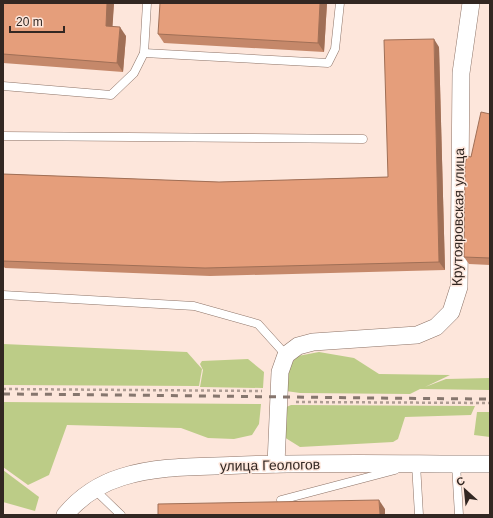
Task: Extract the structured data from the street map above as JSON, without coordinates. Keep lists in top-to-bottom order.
{
  "streets": {
    "street": ["Крутояровская улица", "улица Геологов"]
  },
  "scale_bar": "20 m",
  "north": "top left"
}
